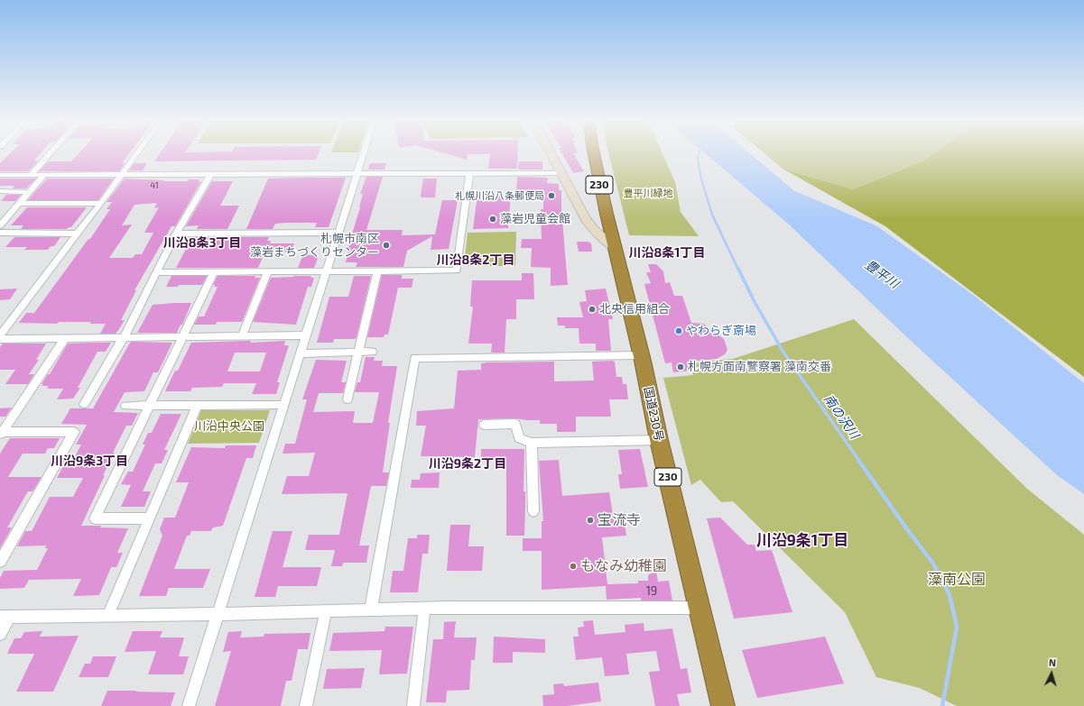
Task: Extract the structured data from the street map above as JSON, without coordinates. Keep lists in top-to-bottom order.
{
  "streets": {
    "highway": ["230", "国道230号"]
  },
  "districts": [
    "川沿8条3丁目",
    "川沿8条1丁目",
    "川沿8条2丁目",
    "川沿9条3丁目",
    "川沿9条2丁目",
    "川沿9条1丁目"
  ],
  "water": ["豊平川", "南の沢川"],
  "parks": ["豊平川緑地", "川沿中央公園", "藻南公園"],
  "places": [
    "札幌川沿八条郵便局",
    "藻岩児童会館",
    "札幌市南区 藻岩まちづくりセンター",
    "北央信用組合",
    "やわらぎ斎場",
    "札幌方面南警察署 藻南交番",
    "宝流寺",
    "もなみ幼稚園"
  ],
  "house_numbers": ["41", "19"],
  "north": "top"
}
